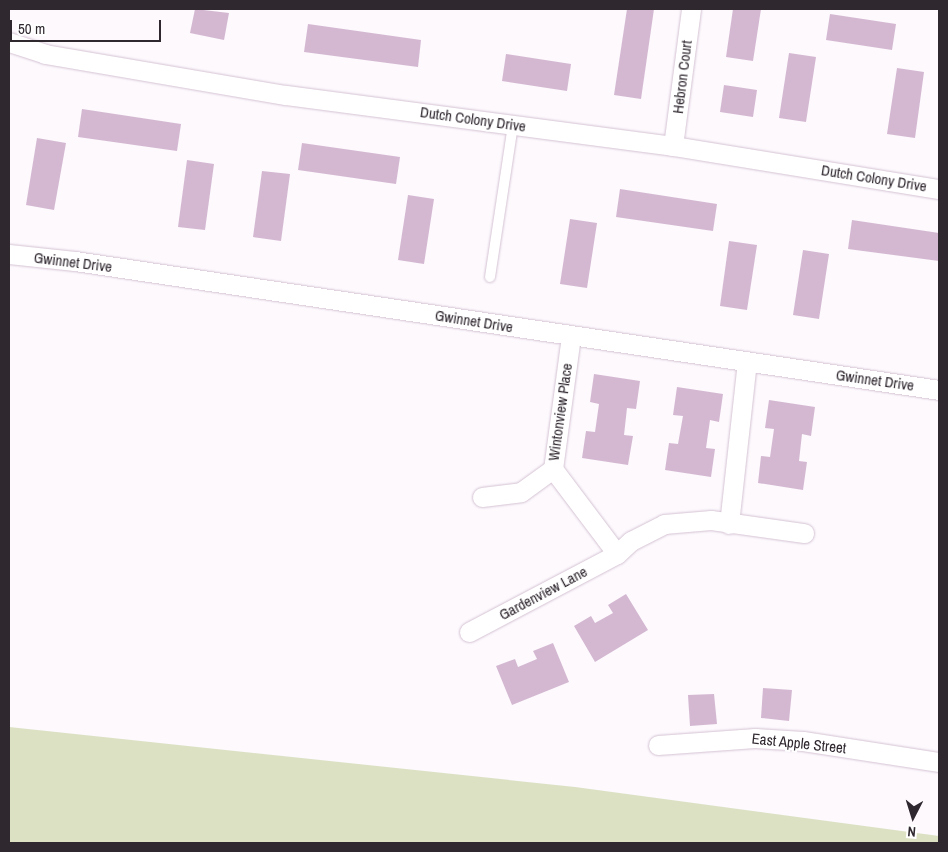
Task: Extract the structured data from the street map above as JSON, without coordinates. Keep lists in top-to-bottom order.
{
  "streets": {
    "street": [
      "Hebron Court",
      "Dutch Colony Drive",
      "Gwinnet Drive",
      "Wintonview Place",
      "Gardenview Lane",
      "East Apple Street"
    ]
  },
  "crossings": [
    ["Hebron Court", "Dutch Colony Drive"],
    ["Gwinnet Drive", "Wintonview Place"]
  ],
  "scale_bar": "50 m",
  "north": "bottom"
}
